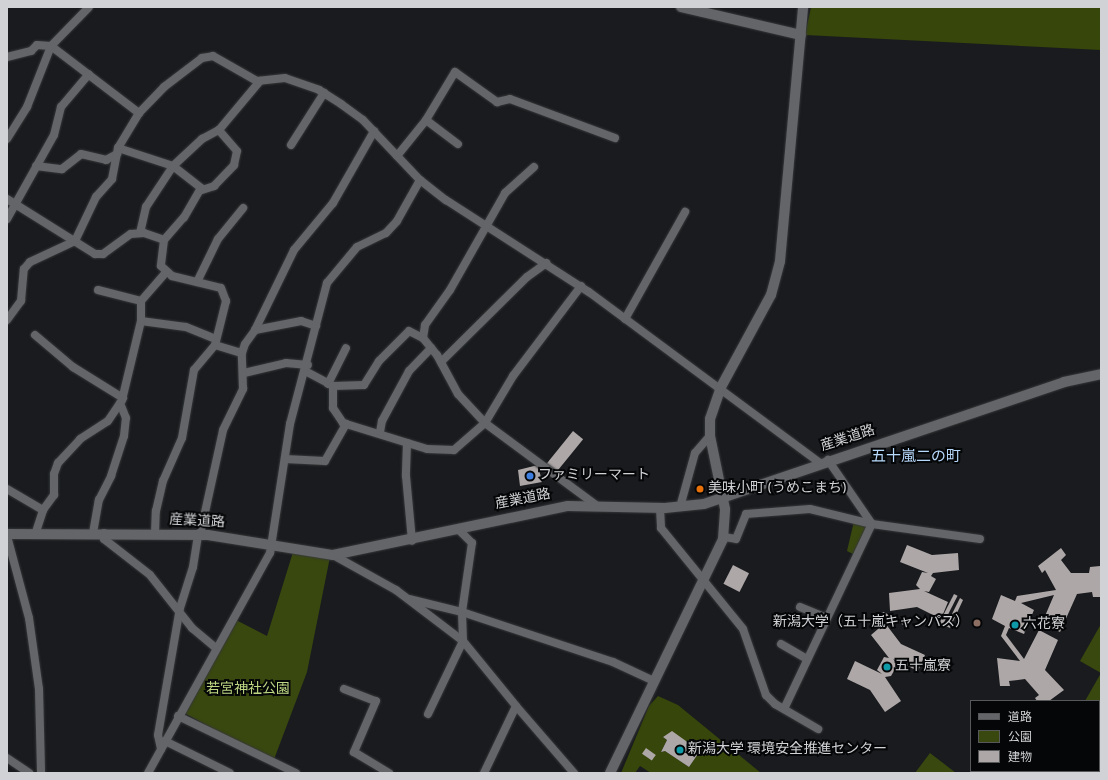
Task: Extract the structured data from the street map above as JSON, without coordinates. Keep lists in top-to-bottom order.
{
  "streets": {
    "street": ["産業道路"]
  },
  "districts": ["五十嵐二の町"],
  "parks": ["若宮神社公園"],
  "places": [
    "ファミリーマート",
    "美味小町 (うめこまち)",
    "新潟大学（五十嵐キャンパス）",
    "六花寮",
    "五十嵐寮",
    "新潟大学 環境安全推進センター"
  ],
  "legend": ["道路", "公園", "建物"]
}
